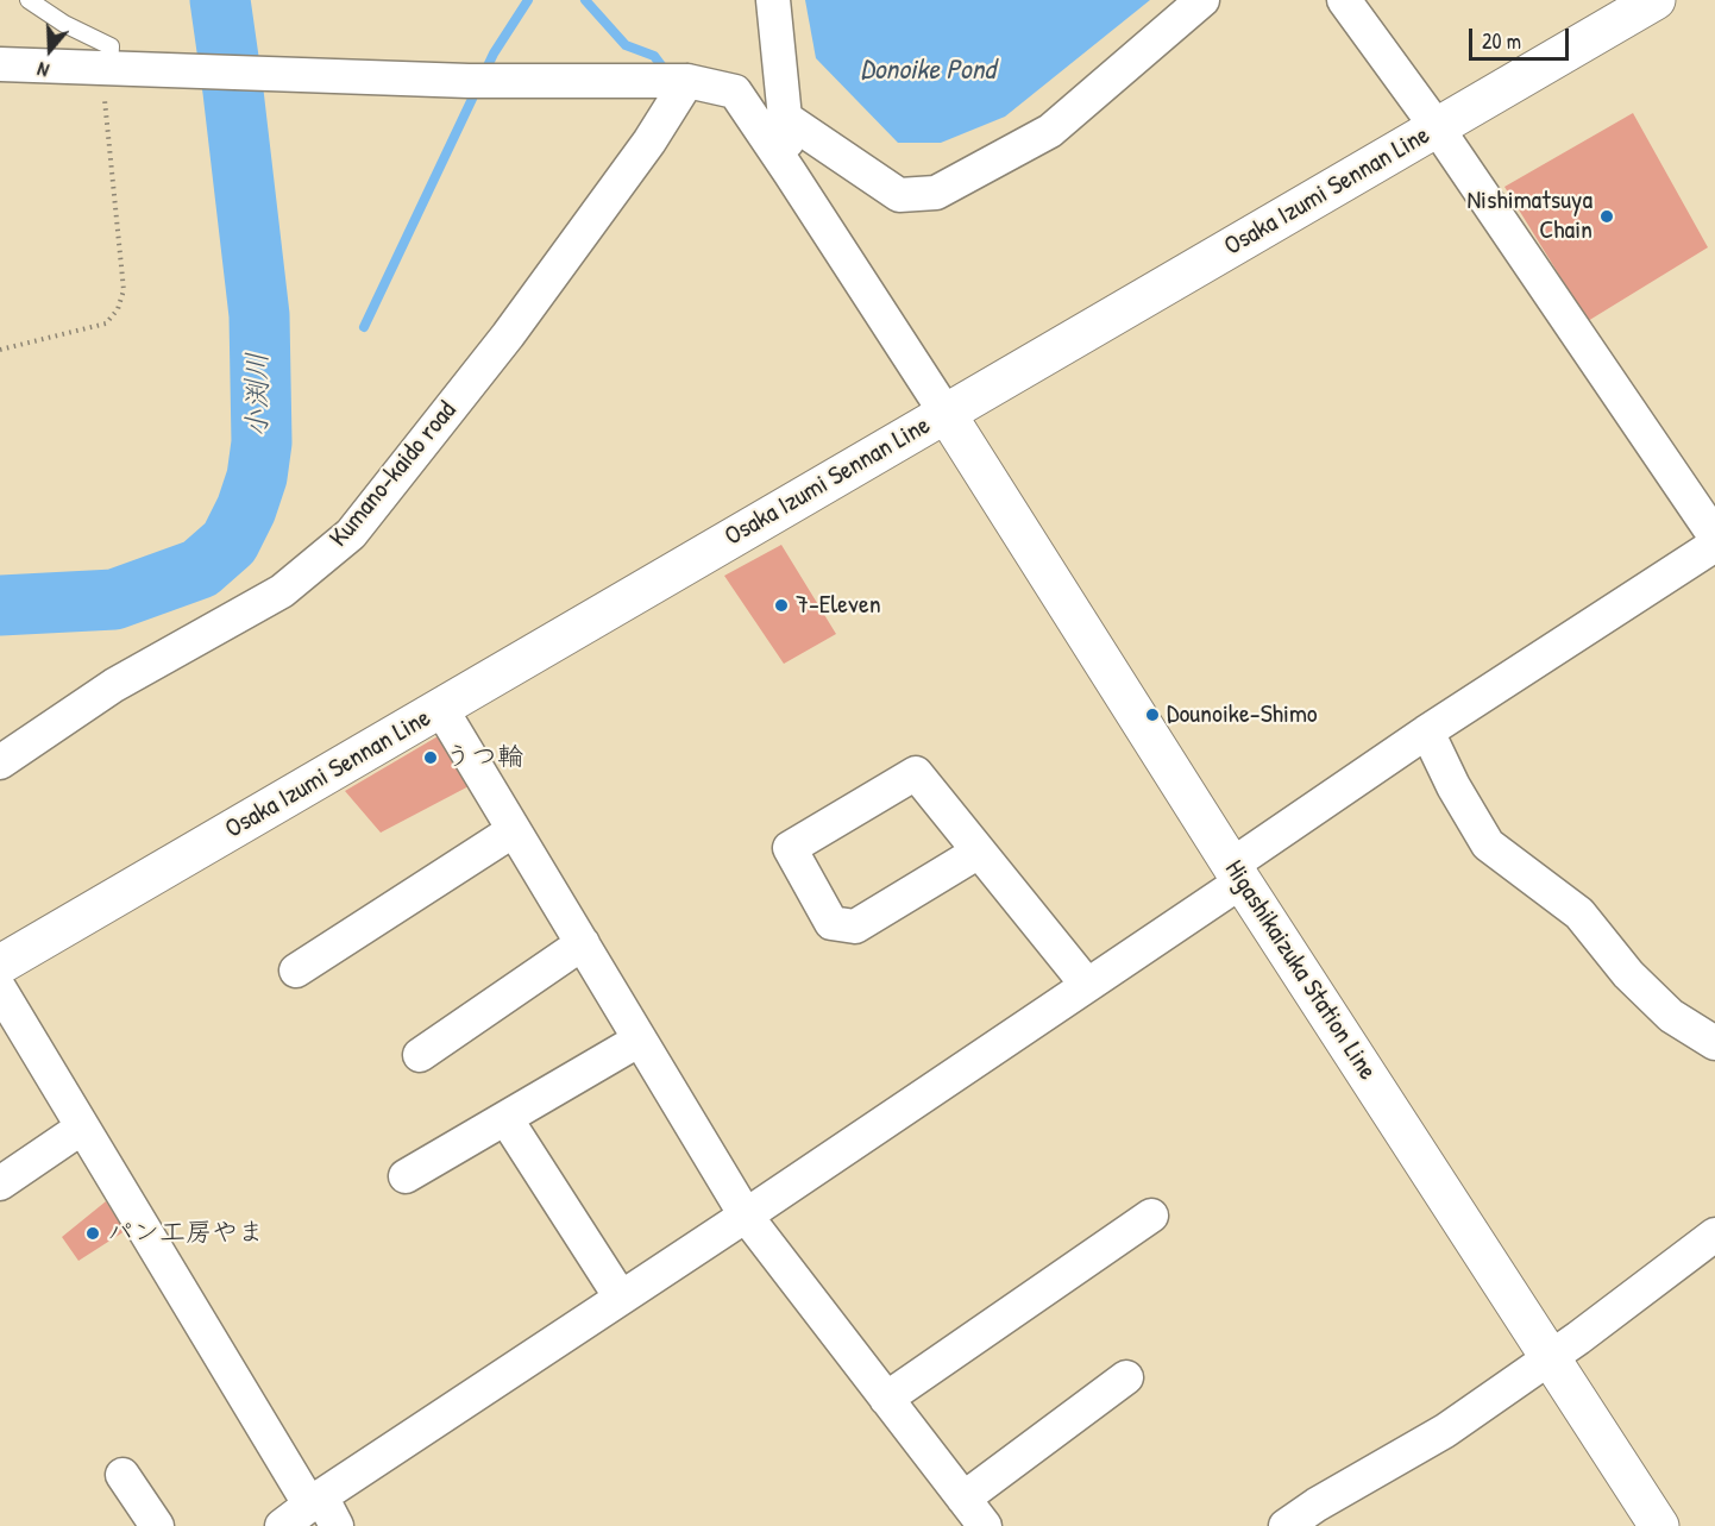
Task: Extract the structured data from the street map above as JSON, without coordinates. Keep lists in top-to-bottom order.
{
  "streets": {
    "main road": ["Osaka Izumi Sennan Line", "Higashikaizuka Station Line"],
    "street": ["Kumano-kaido road"]
  },
  "crossings": [
    ["Osaka Izumi Sennan Line", "Higashikaizuka Station Line"]
  ],
  "water": ["Donoike Pond", "小渕川"],
  "places": [
    "Nishimatsuya Chain",
    "7-Eleven",
    "Dounoike-Shimo",
    "うつ輪",
    "パン工房やま"
  ],
  "scale_bar": "20 m",
  "north": "bottom"
}
